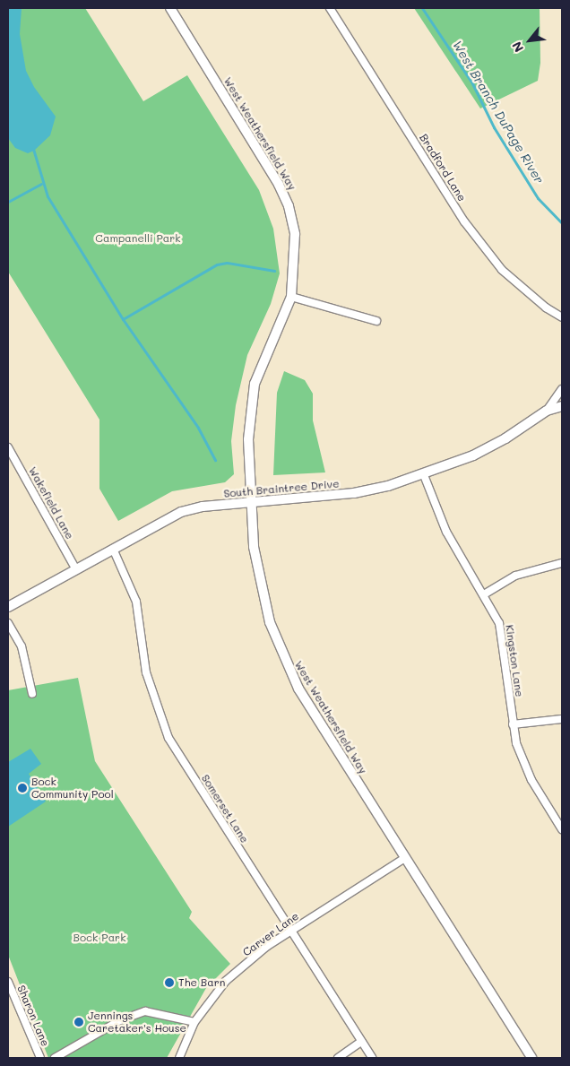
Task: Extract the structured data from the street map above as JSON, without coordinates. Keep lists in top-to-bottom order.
{
  "streets": {
    "street": [
      "West Weathersfield Way",
      "Bradford Lane",
      "South Braintree Drive",
      "Wakefield Lane",
      "Kingston Lane",
      "Somerset Lane",
      "Carver Lane",
      "Sharon Lane"
    ]
  },
  "crossings": [
    ["West Weathersfield Way", "South Braintree Drive"],
    ["West Weathersfield Way", "Carver Lane"],
    ["South Braintree Drive", "Wakefield Lane"],
    ["South Braintree Drive", "Kingston Lane"],
    ["South Braintree Drive", "Somerset Lane"],
    ["Somerset Lane", "Carver Lane"]
  ],
  "water": ["West Branch DuPage River"],
  "parks": ["Campanelli Park", "Bock Park"],
  "places": ["Bock Community Pool", "The Barn", "Jennings Caretaker's House"],
  "north": "bottom left"
}
